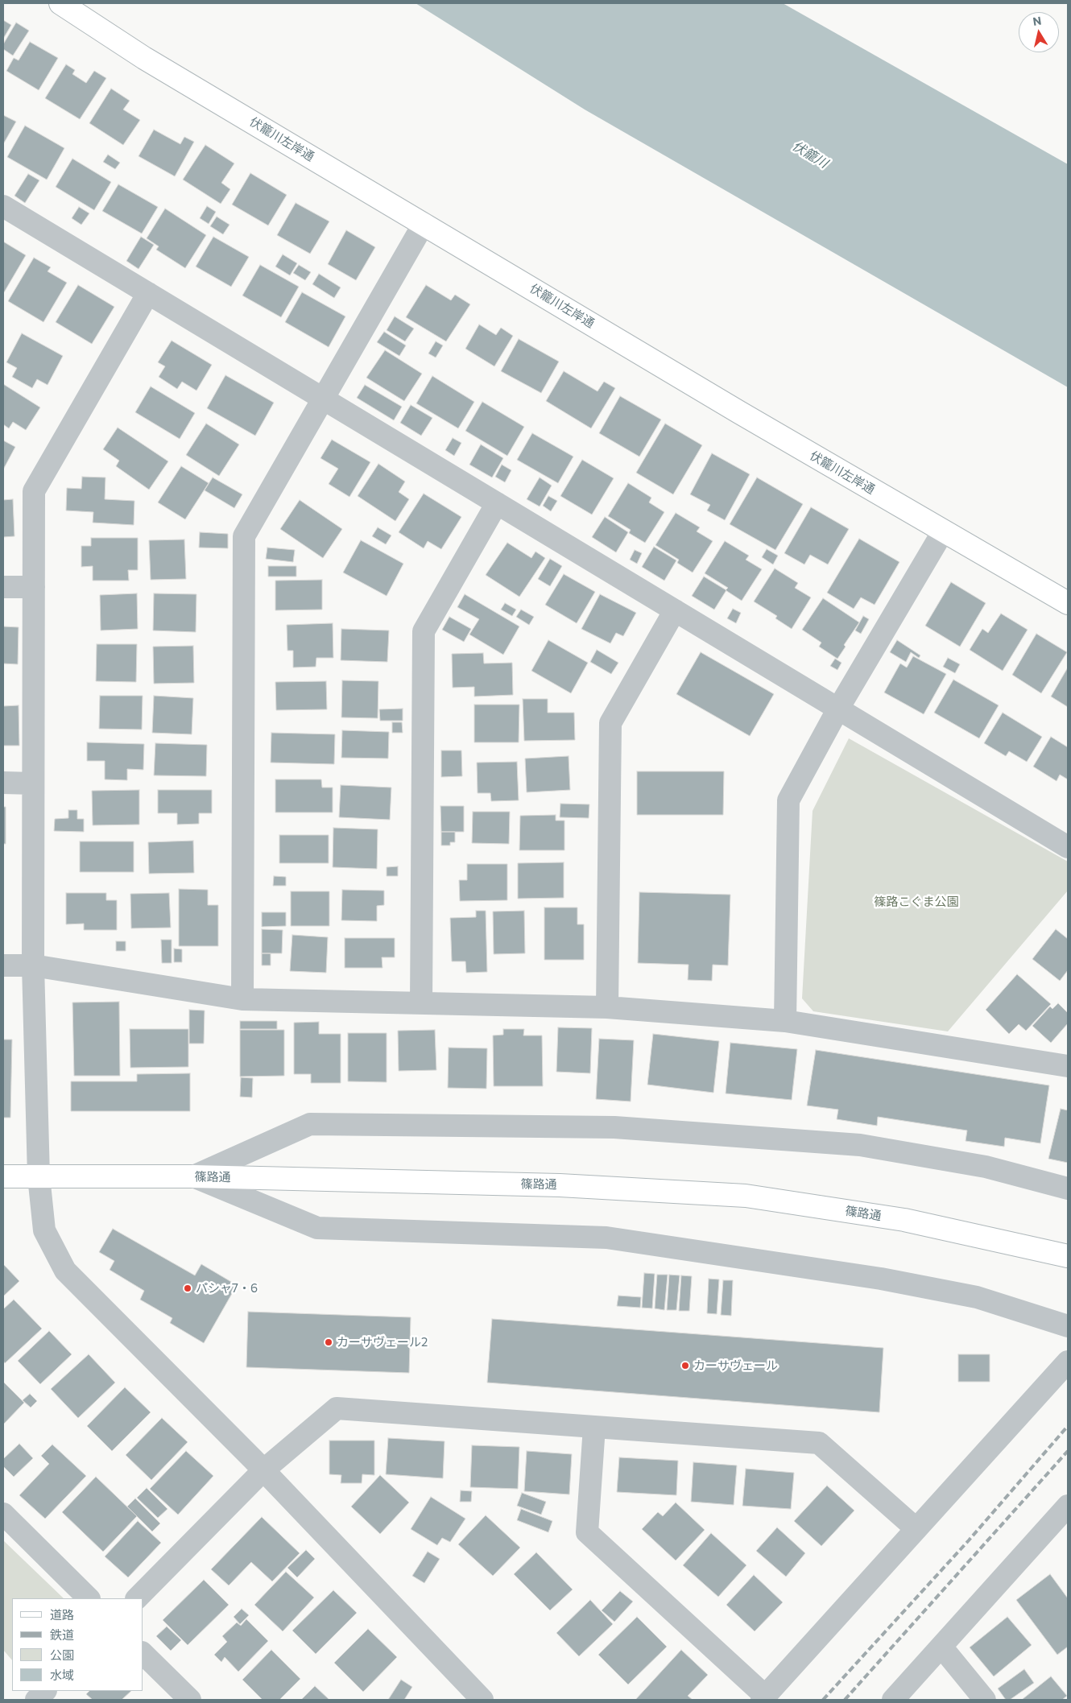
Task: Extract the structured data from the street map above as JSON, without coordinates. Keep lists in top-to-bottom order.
{
  "streets": {
    "street": ["伏籠川左岸通", "篠路通"]
  },
  "water": ["伏籠川"],
  "parks": ["篠路こぐま公園"],
  "places": ["パシャ7・6", "カーサヴェール2", "カーサヴェール"],
  "legend": [
    "道路",
    "鉄道",
    "公園",
    "水域"
  ],
  "north": "top"
}
